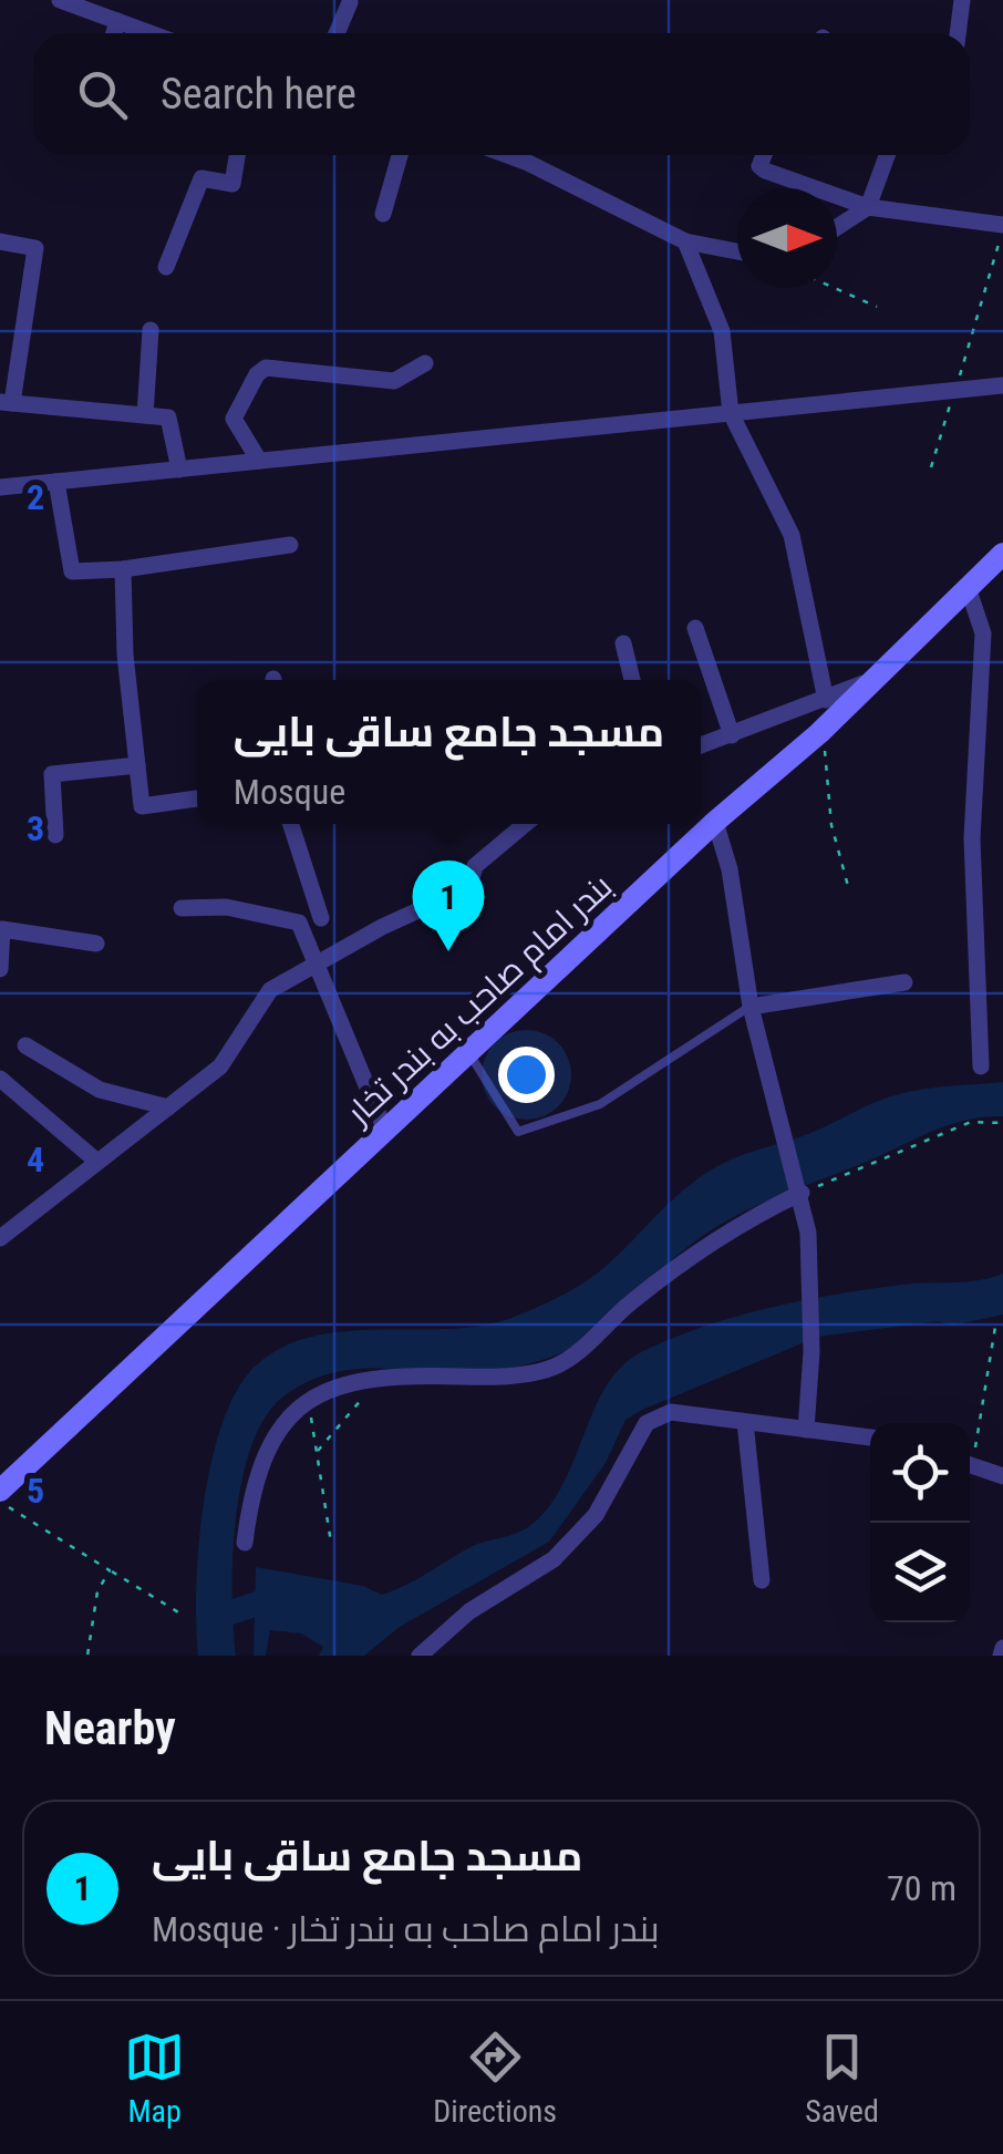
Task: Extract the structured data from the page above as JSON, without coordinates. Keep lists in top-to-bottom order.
{
  "streets": {
    "main road": ["بندر امام صاحب به بندر تخار"]
  },
  "north": "right",
  "page": {
    "search": "Search here",
    "popup": ["مسجد جامع ساقی بایی", "Mosque"],
    "pins": "1",
    "heading": "Nearby",
    "list": [
      {
        "mark": "1",
        "name": "مسجد جامع ساقی بایی",
        "note": "Mosque · بندر امام صاحب به بندر تخار",
        "value": "70 m"
      }
    ],
    "nav": ["Map", "Directions", "Saved"]
  },
  "grid": {
    "rows": [
      "2",
      "3",
      "4",
      "5"
    ]
  }
}
